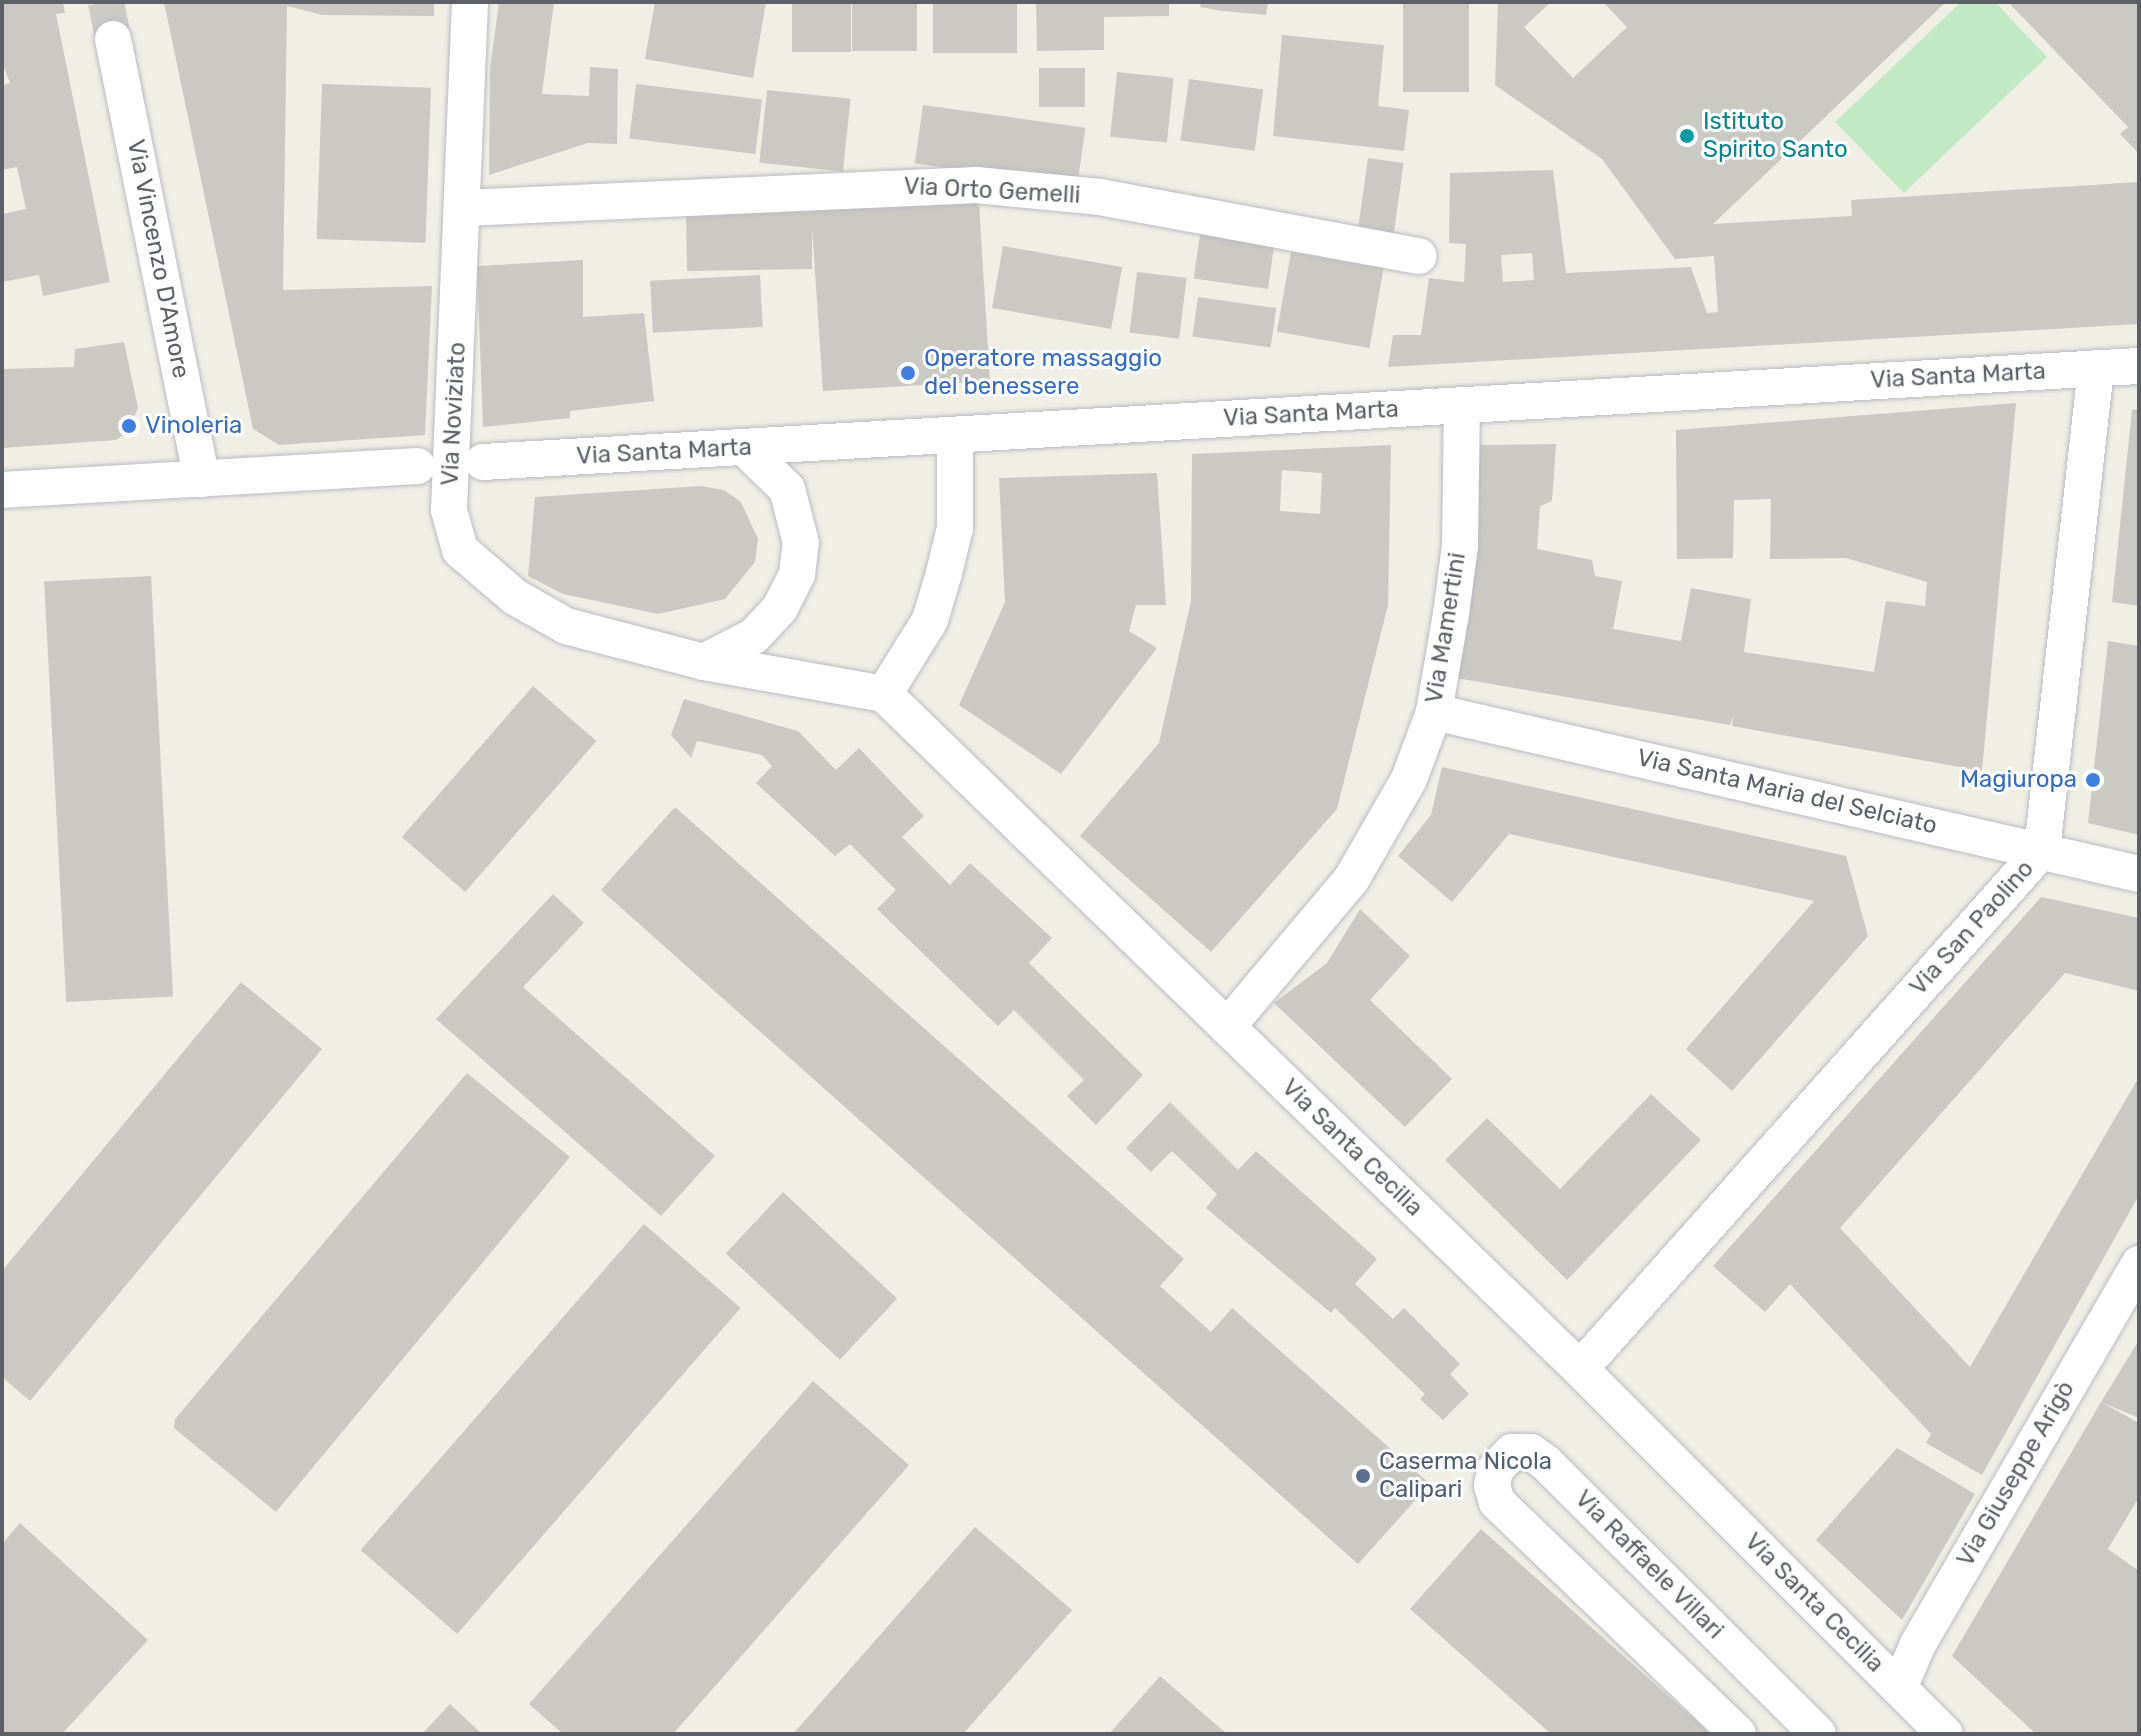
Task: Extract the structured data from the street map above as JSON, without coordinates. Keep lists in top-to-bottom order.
{
  "streets": {
    "street": [
      "Via Orto Gemelli",
      "Via Vincenzo D'Amore",
      "Via Santa Marta",
      "Via Noviziato",
      "Via Mamertini",
      "Via Santa Maria del Selciato",
      "Via San Paolino",
      "Via Santa Cecilia",
      "Via Giuseppe Arigò",
      "Via Raffaele Villari"
    ]
  },
  "crossings": [
    ["Via Orto Gemelli", "Via Noviziato"],
    ["Via Santa Marta", "Via Mamertini"],
    ["Via Santa Marta", "Via San Paolino"],
    ["Via Mamertini", "Via Santa Maria del Selciato"],
    ["Via Mamertini", "Via Santa Cecilia"],
    ["Via Santa Maria del Selciato", "Via San Paolino"],
    ["Via San Paolino", "Via Santa Cecilia"],
    ["Via Santa Cecilia", "Via Giuseppe Arigò"]
  ],
  "places": [
    "Istituto Spirito Santo",
    "Operatore massaggio del benessere",
    "Vinoleria",
    "Magiuropa",
    "Caserma Nicola Calipari"
  ]
}
